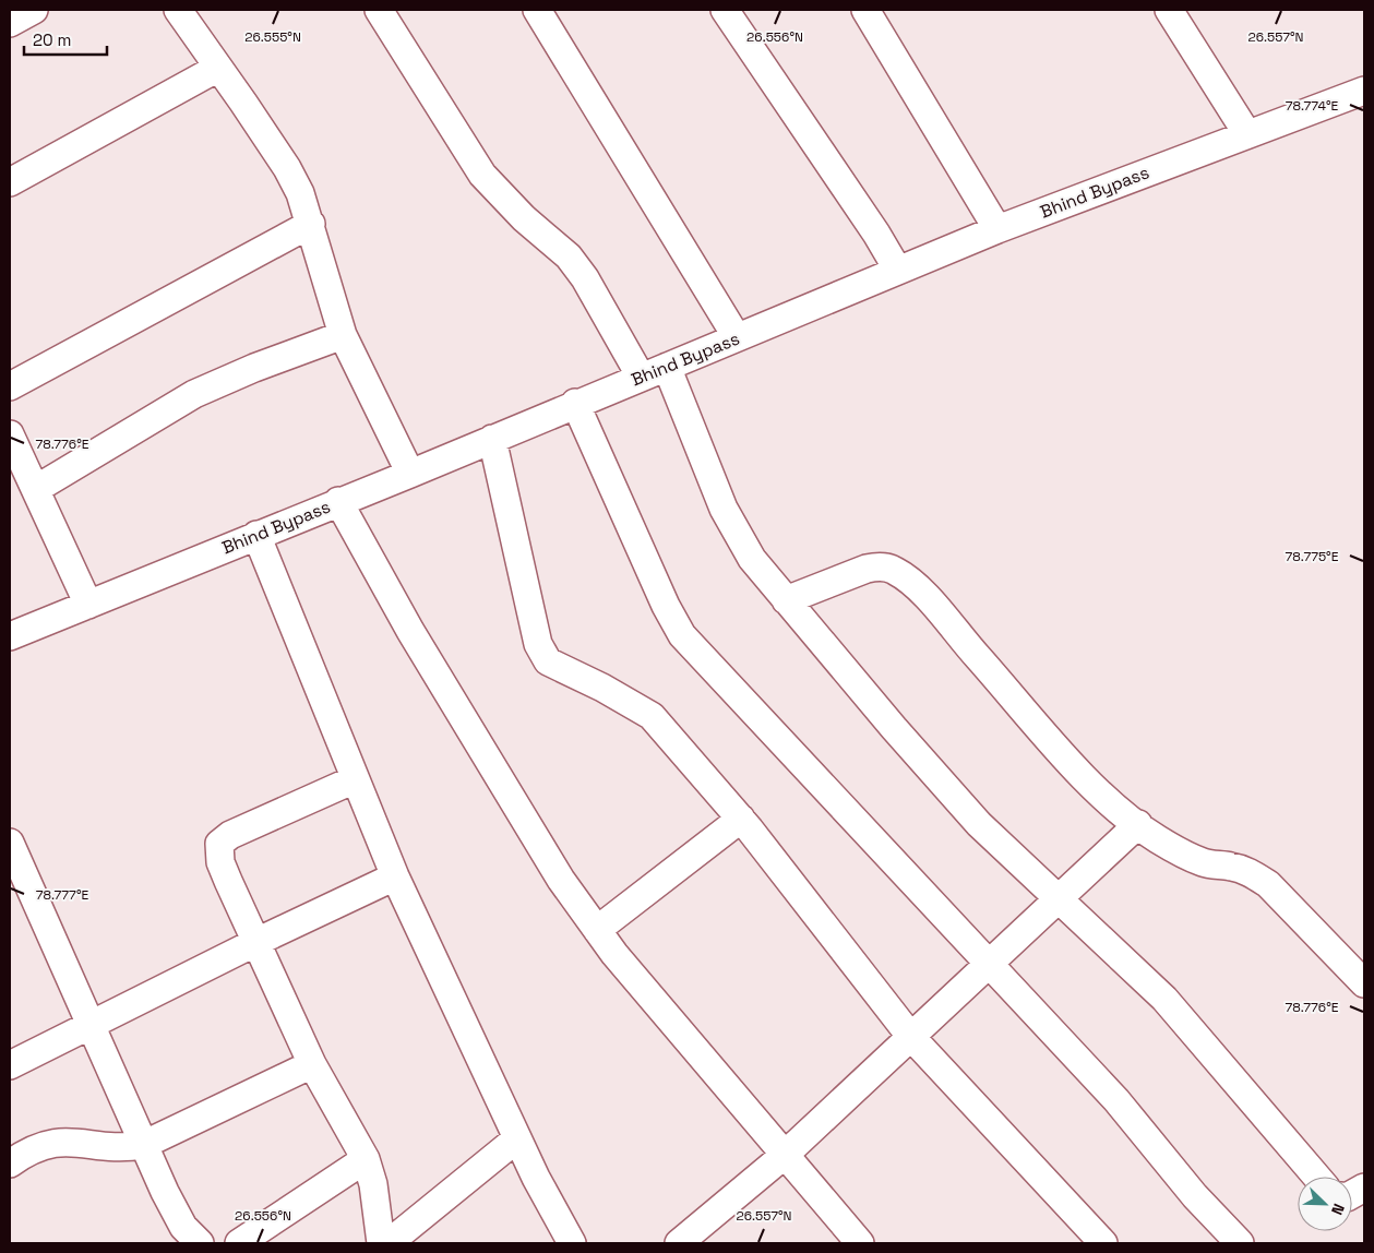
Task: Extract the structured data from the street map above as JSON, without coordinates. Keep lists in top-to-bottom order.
{
  "streets": {
    "street": ["Bhind Bypass"]
  },
  "scale_bar": "20 m",
  "north": "bottom right",
  "coordinates": [
    "26.555°N",
    "26.556°N",
    "26.557°N",
    "78.774°E",
    "78.776°E",
    "78.775°E",
    "78.777°E"
  ]
}
